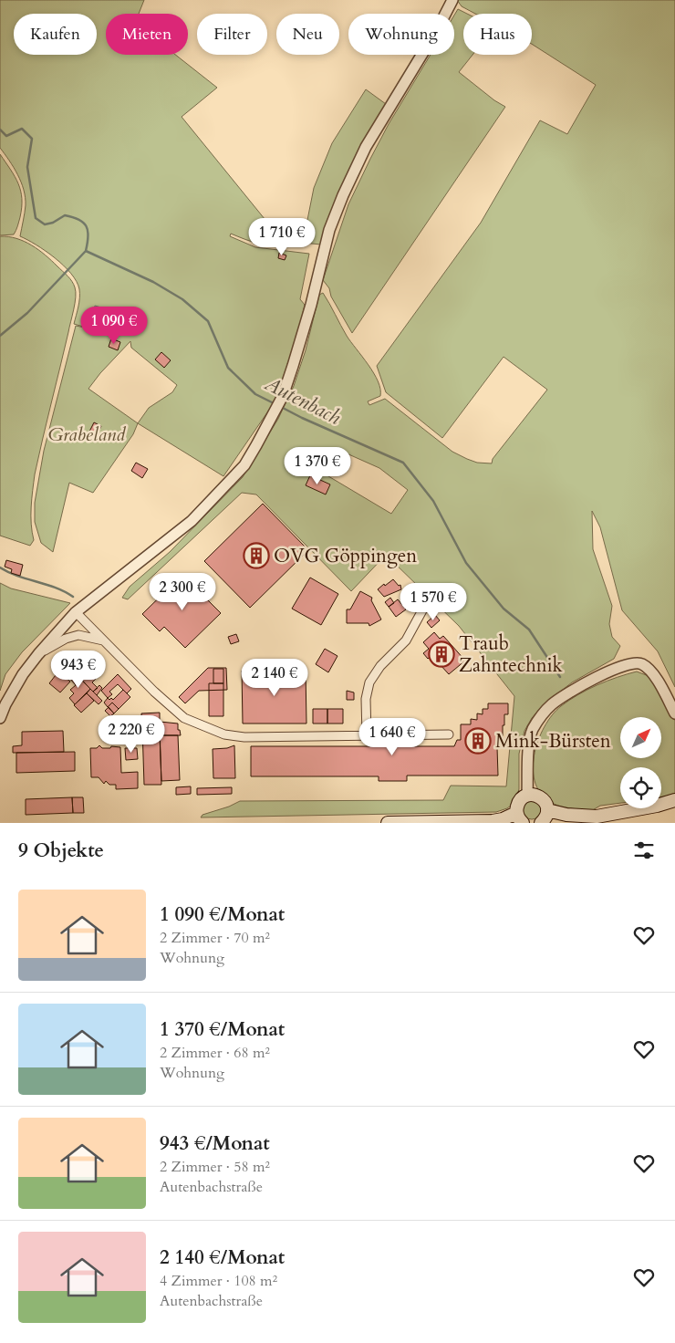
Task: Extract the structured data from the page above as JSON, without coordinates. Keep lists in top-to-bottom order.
{
  "water": ["Autenbach"],
  "parks": ["Grabeland"],
  "places": {
    "building": ["OVG Göppingen", "Traub Zahntechnik", "Mink-Bürsten"]
  },
  "north": "top right",
  "page": {
    "chip": [
      "Kaufen",
      "Mieten",
      "Filter",
      "Neu",
      "Wohnung",
      "Haus"
    ],
    "price": [
      "1 710 €",
      "1 090 €",
      "1 370 €",
      "2 300 €",
      "1 570 €",
      "943 €",
      "2 140 €",
      "2 220 €",
      "1 640 €"
    ],
    "heading": "9 Objekte",
    "list": [
      {
        "name": "1 090 €/Monat",
        "note": "2 Zimmer · 70 m² · Wohnung"
      },
      {
        "name": "1 370 €/Monat",
        "note": "2 Zimmer · 68 m² · Wohnung"
      },
      {
        "name": "943 €/Monat",
        "note": "2 Zimmer · 58 m² · Autenbachstraße"
      },
      {
        "name": "2 140 €/Monat",
        "note": "4 Zimmer · 108 m² · Autenbachstraße"
      }
    ]
  }
}
